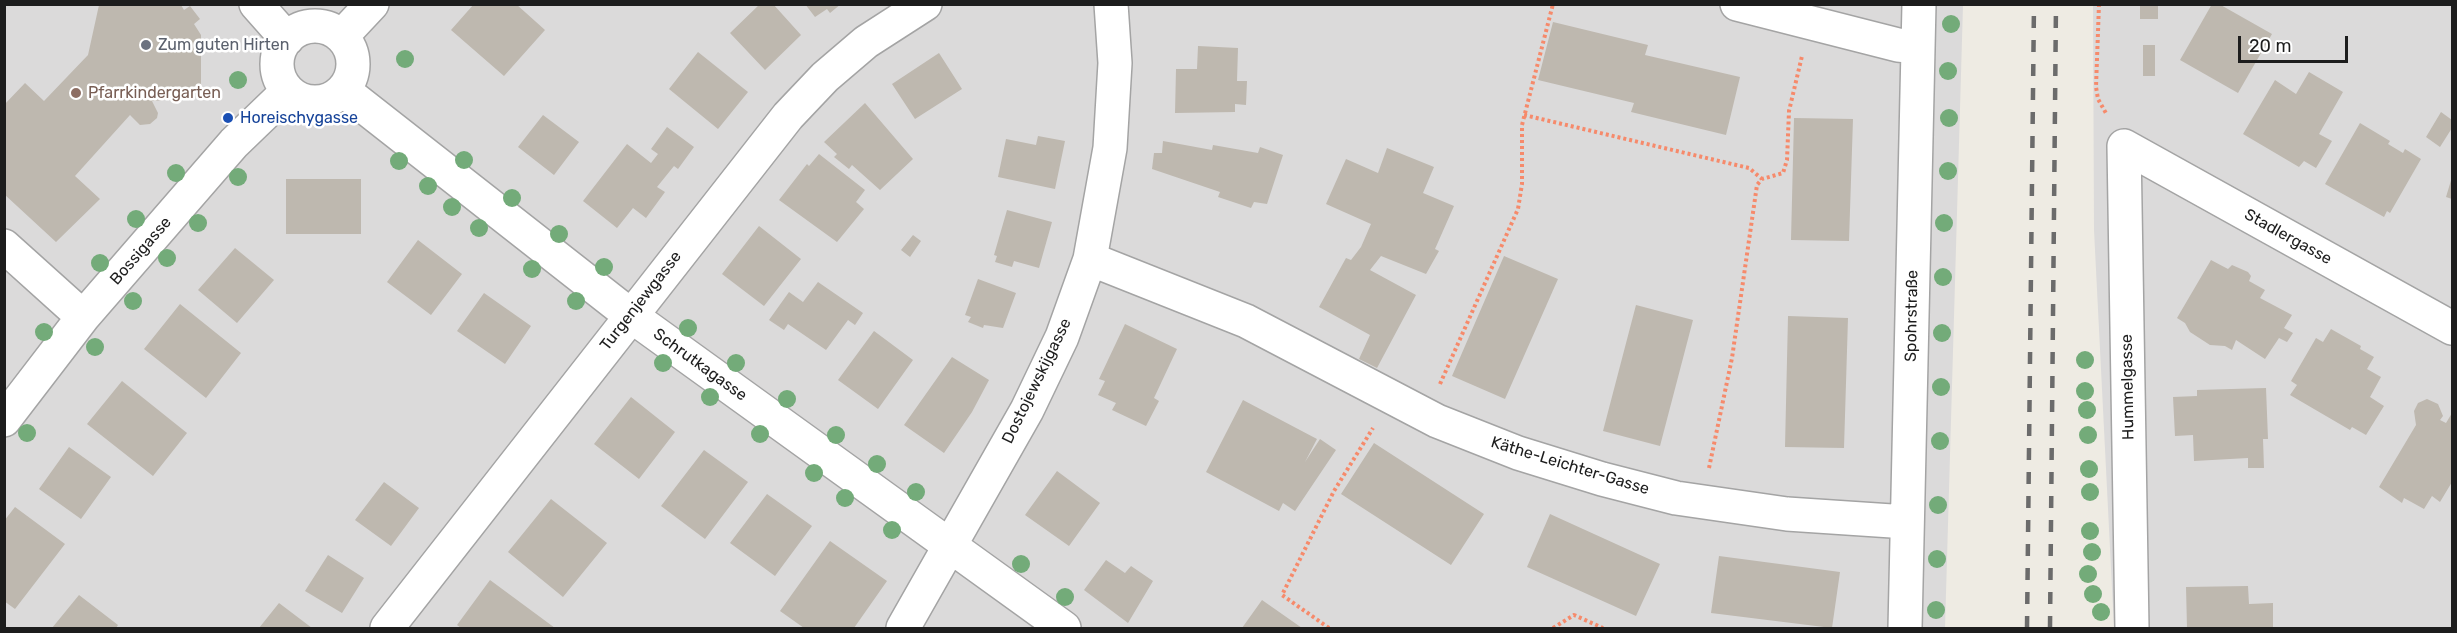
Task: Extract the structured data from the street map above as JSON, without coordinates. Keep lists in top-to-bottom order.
{
  "streets": {
    "street": [
      "Stadlergasse",
      "Bossigasse",
      "Turgenjewgasse",
      "Spohrstraße",
      "Schrutkagasse",
      "Dostojewskijgasse",
      "Hummelgasse",
      "Käthe-Leichter-Gasse"
    ]
  },
  "crossings": [
    ["Stadlergasse", "Hummelgasse"],
    ["Bossigasse", "Schrutkagasse"],
    ["Turgenjewgasse", "Schrutkagasse"],
    ["Spohrstraße", "Käthe-Leichter-Gasse"],
    ["Schrutkagasse", "Dostojewskijgasse"],
    ["Dostojewskijgasse", "Käthe-Leichter-Gasse"]
  ],
  "places": ["Zum guten Hirten", "Pfarrkindergarten", "Horeischygasse"],
  "scale_bar": "20 m"
}
